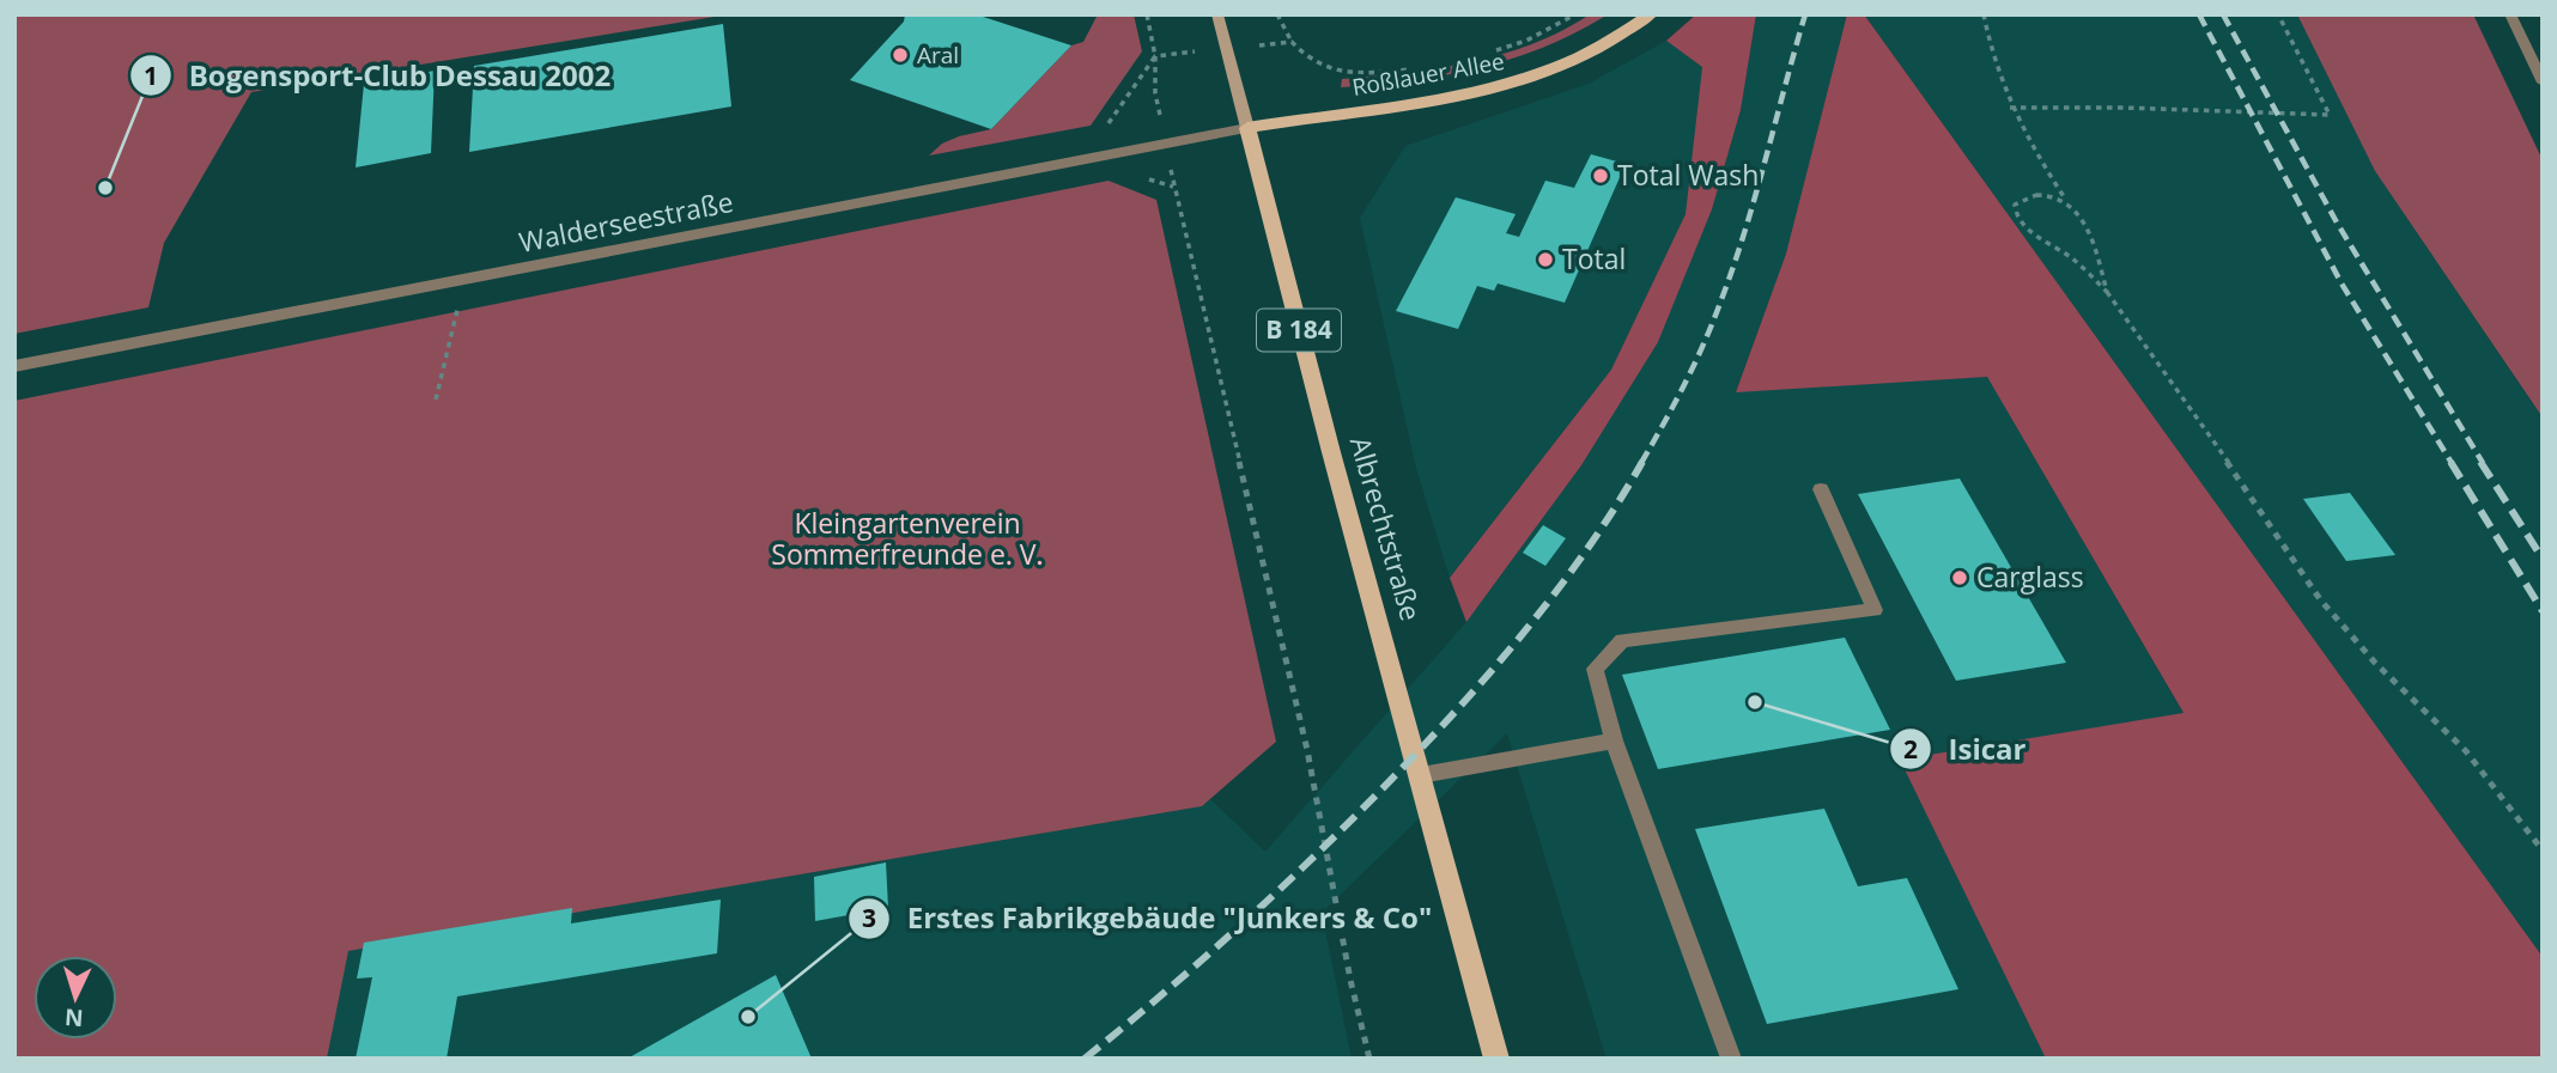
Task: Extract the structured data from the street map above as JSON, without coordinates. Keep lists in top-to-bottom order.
{
  "streets": {
    "main road": ["Roßlauer Allee", "B 184", "Albrechtstraße"],
    "street": ["Walderseestraße"]
  },
  "crossings": [
    ["Roßlauer Allee", "Walderseestraße"],
    ["Roßlauer Allee", "Albrechtstraße"],
    ["Walderseestraße", "Albrechtstraße"]
  ],
  "parks": ["Kleingartenverein Sommerfreunde e. V."],
  "places": [
    "Aral",
    "Total Wash",
    "Bogensport-Club Dessau 2002",
    "Total",
    "Carglass",
    "Isicar",
    "Erstes Fabrikgebäude \"Junkers & Co\""
  ],
  "north": "bottom"
}
